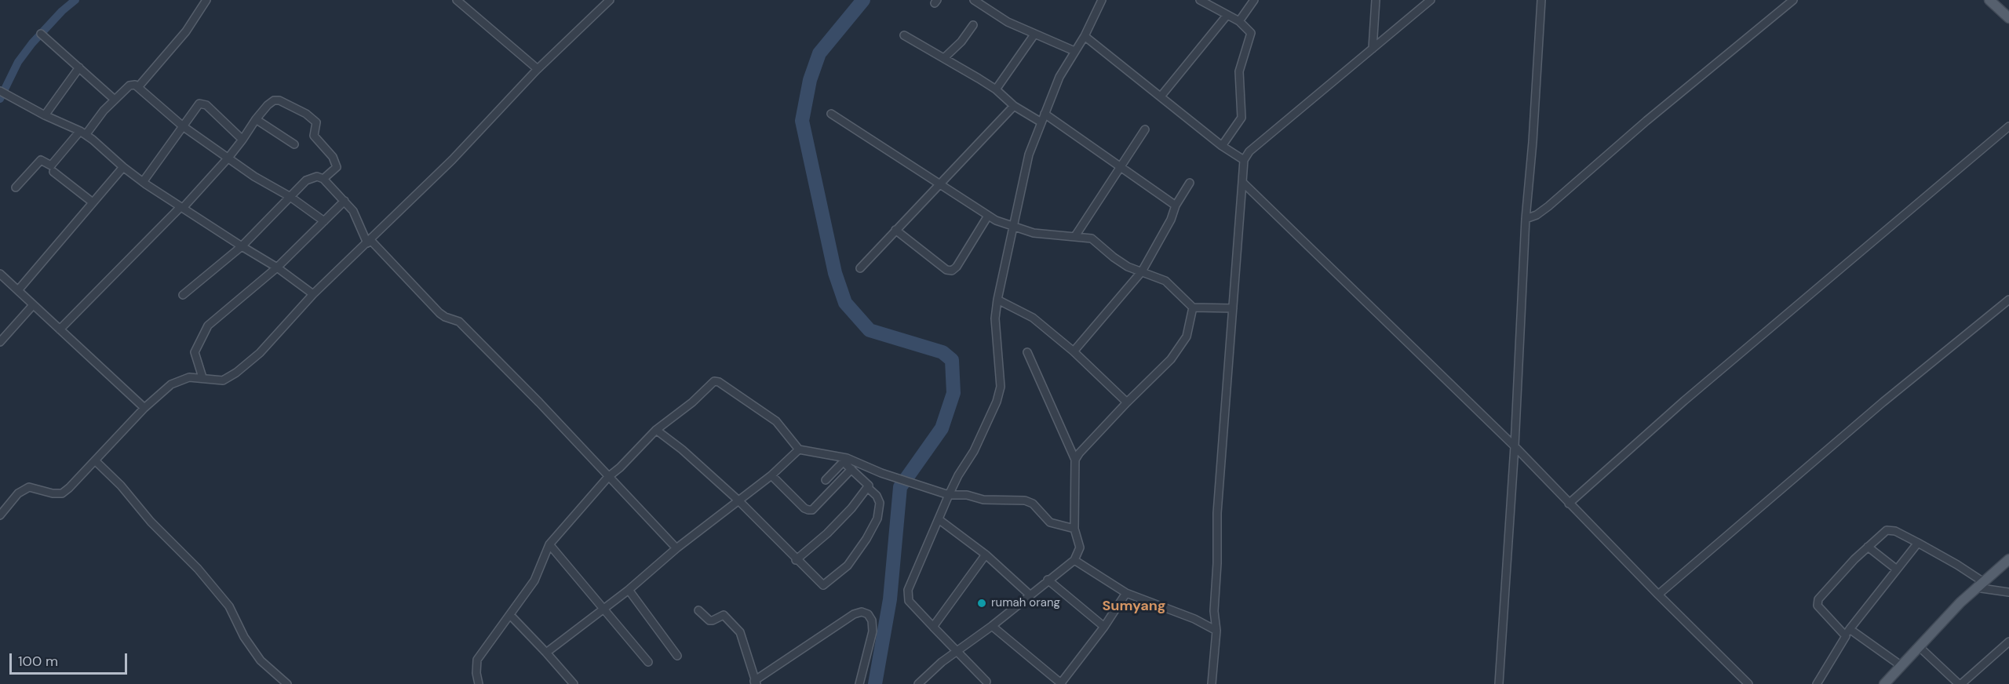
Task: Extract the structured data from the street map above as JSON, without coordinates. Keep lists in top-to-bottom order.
{
  "districts": ["Sumyang"],
  "places": ["rumah orang"],
  "scale_bar": "100 m"
}
